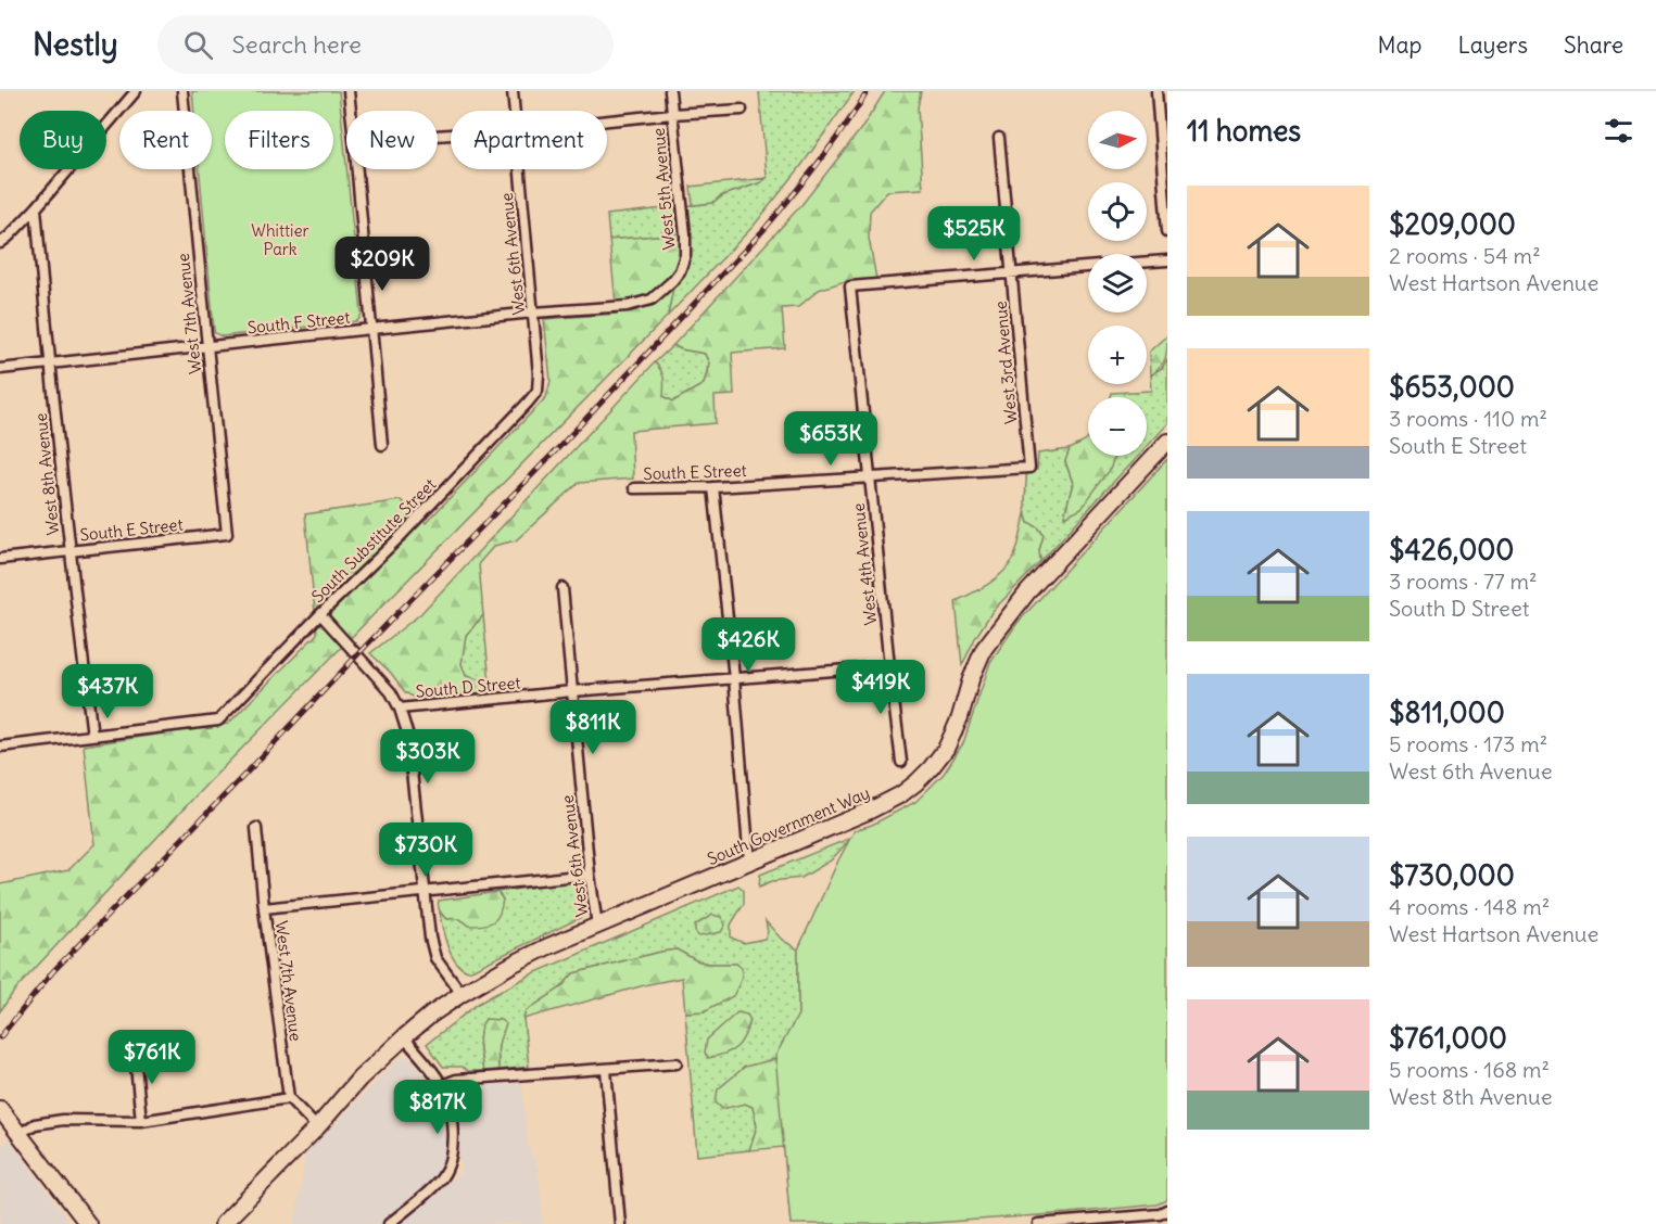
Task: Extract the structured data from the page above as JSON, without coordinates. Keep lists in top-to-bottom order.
{
  "streets": {
    "main road": ["South Government Way"],
    "street": [
      "West 5th Avenue",
      "West 6th Avenue",
      "West 7th Avenue",
      "South F Street",
      "West 3rd Avenue",
      "South E Street",
      "West 8th Avenue",
      "South Substitute Street",
      "West 4th Avenue",
      "South D Street"
    ]
  },
  "crossings": [
    ["West 5th Avenue", "South F Street"],
    ["West 6th Avenue", "South F Street"],
    ["West 6th Avenue", "South Substitute Street"],
    ["West 6th Avenue", "South D Street"],
    ["West 6th Avenue", "South Government Way"],
    ["West 7th Avenue", "South F Street"],
    ["West 7th Avenue", "South E Street"],
    ["South F Street", "West 8th Avenue"],
    ["West 3rd Avenue", "South E Street"],
    ["West 3rd Avenue", "West 4th Avenue"],
    ["South E Street", "West 8th Avenue"],
    ["South E Street", "West 4th Avenue"],
    ["West 8th Avenue", "South Substitute Street"],
    ["West 4th Avenue", "South D Street"]
  ],
  "parks": ["Whittier Park"],
  "north": "right",
  "page": {
    "header": "Nestly",
    "search": "Search here",
    "nav": ["Map", "Layers", "Share"],
    "heading": "11 homes",
    "map_buttons": ["+", "−"],
    "chip": [
      "Buy",
      "Rent",
      "Filters",
      "New",
      "Apartment"
    ],
    "list": [
      {
        "name": "$209,000",
        "note": "2 rooms · 54 m² · West Hartson Avenue"
      },
      {
        "name": "$653,000",
        "note": "3 rooms · 110 m² · South E Street"
      },
      {
        "name": "$426,000",
        "note": "3 rooms · 77 m² · South D Street"
      },
      {
        "name": "$811,000",
        "note": "5 rooms · 173 m² · West 6th Avenue"
      },
      {
        "name": "$730,000",
        "note": "4 rooms · 148 m² · West Hartson Avenue"
      },
      {
        "name": "$761,000",
        "note": "5 rooms · 168 m² · West 8th Avenue"
      }
    ],
    "price": [
      "$525K",
      "$209K",
      "$653K",
      "$426K",
      "$419K",
      "$437K",
      "$811K",
      "$303K",
      "$730K",
      "$761K",
      "$817K"
    ]
  }
}
